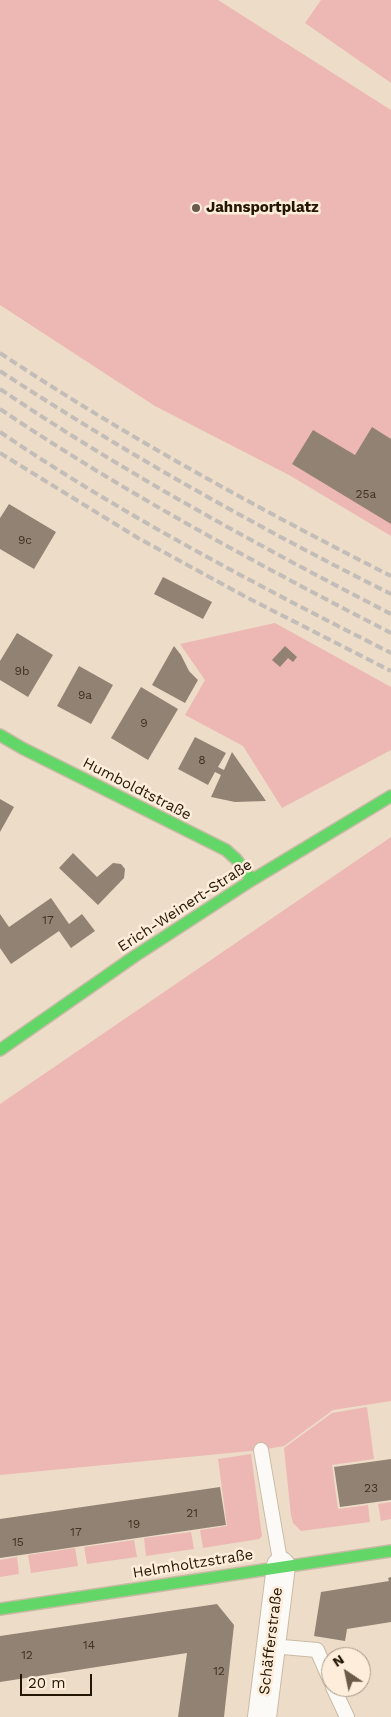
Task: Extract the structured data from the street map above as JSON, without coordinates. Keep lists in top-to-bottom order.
{
  "streets": {
    "street": [
      "Humboldtstraße",
      "Erich-Weinert-Straße",
      "Helmholtzstraße",
      "Schäfferstraße"
    ]
  },
  "crossings": [
    ["Humboldtstraße", "Erich-Weinert-Straße"],
    ["Helmholtzstraße", "Schäfferstraße"]
  ],
  "places": ["Jahnsportplatz"],
  "house_numbers": [
    "25a",
    "9c",
    "9b",
    "9a",
    "9",
    "8",
    "17",
    "23",
    "21",
    "19",
    "17",
    "15",
    "14",
    "12",
    "12"
  ],
  "scale_bar": "20 m",
  "north": "top left"
}
